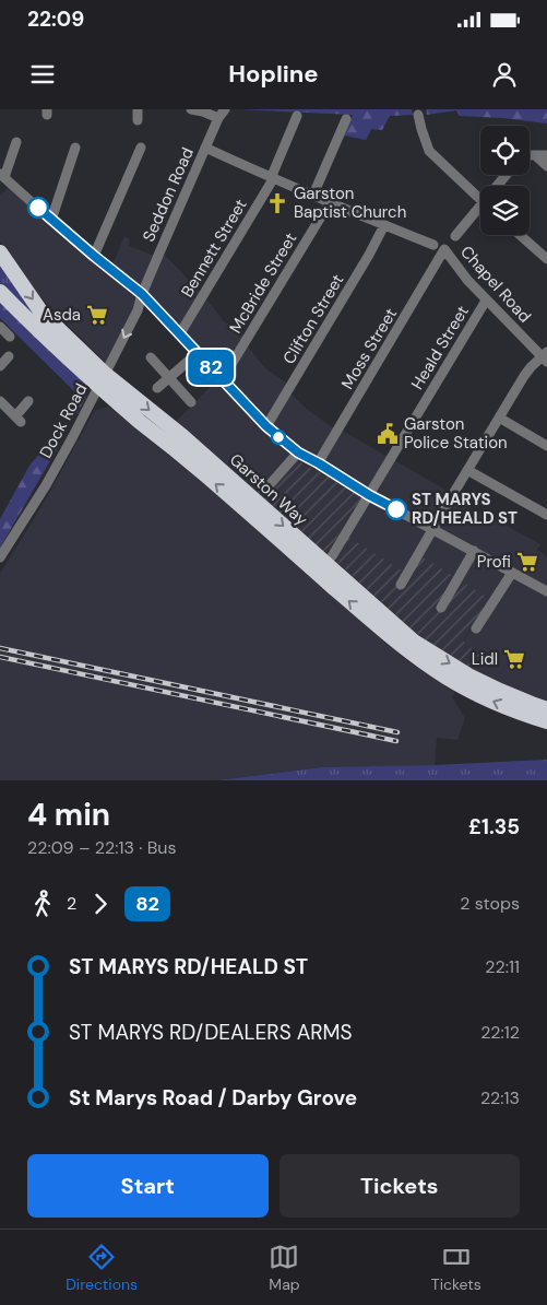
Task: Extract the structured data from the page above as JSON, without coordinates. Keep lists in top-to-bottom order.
{
  "streets": {
    "highway": ["Garston Way"],
    "street": [
      "Seddon Road",
      "Bennett Street",
      "McBride Street",
      "Chapel Road",
      "Clifton Street",
      "Heald Street",
      "Moss Street",
      "Dock Road"
    ]
  },
  "crossings": [
    ["Seddon Road", "Dock Road"],
    ["Chapel Road", "Heald Street"],
    ["Chapel Road", "Moss Street"],
    ["Dock Road", "Garston Way"]
  ],
  "places": {
    "church": ["Garston Baptist Church"],
    "supermarket": ["Asda", "Profi", "Lidl"],
    "public building": ["Garston Police Station"],
    "other": ["ST MARYS RD/HEALD ST"]
  },
  "lines": ["bus line 82"],
  "page": {
    "status": "22:09",
    "header": "Hopline",
    "on_map": "82",
    "heading": ["4 min", "22:09 – 22:13 · Bus", "£1.35"],
    "legs": ["2", "82", "2 stops"],
    "list": [
      {
        "name": "ST MARYS RD/HEALD ST",
        "value": "22:11"
      },
      {
        "name": "ST MARYS RD/DEALERS ARMS",
        "value": "22:12"
      },
      {
        "name": "St Marys Road / Darby Grove",
        "value": "22:13"
      }
    ],
    "buttons": ["Start", "Tickets"],
    "tabs": ["Directions", "Map", "Tickets"]
  }
}
